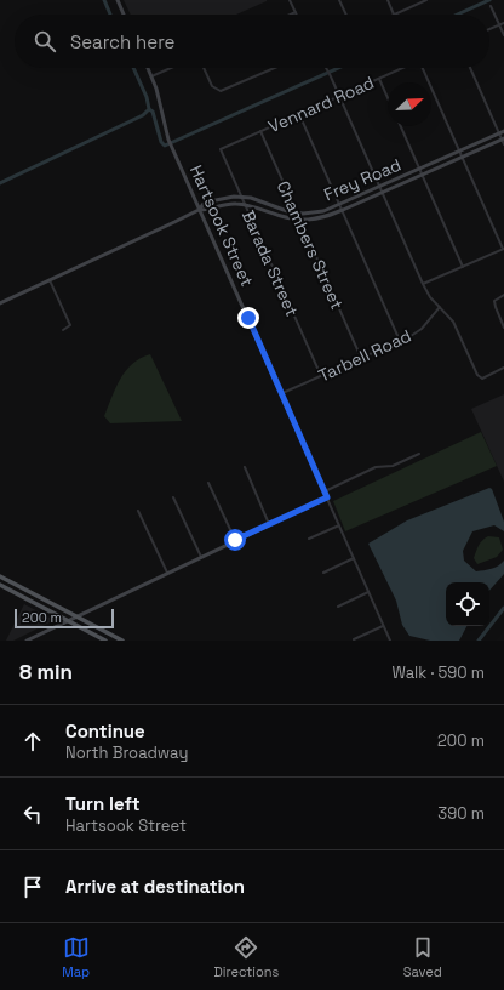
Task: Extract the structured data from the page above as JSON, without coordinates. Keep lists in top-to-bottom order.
{
  "streets": {
    "street": [
      "Vennard Road",
      "Frey Road",
      "Hartsook Street",
      "Chambers Street",
      "Barada Street",
      "Tarbell Road"
    ]
  },
  "crossings": [
    ["Vennard Road", "Chambers Street"],
    ["Vennard Road", "Barada Street"],
    ["Frey Road", "Hartsook Street"],
    ["Frey Road", "Chambers Street"],
    ["Frey Road", "Barada Street"],
    ["Hartsook Street", "Tarbell Road"],
    ["Chambers Street", "Tarbell Road"],
    ["Barada Street", "Tarbell Road"]
  ],
  "scale_bar": "200 m",
  "north": "top right",
  "page": {
    "search": "Search here",
    "scale": "200 m",
    "heading": ["8 min", "Walk · 590 m"],
    "list": [
      ["Continue", "North Broadway", "200 m"],
      ["Turn left", "Hartsook Street", "390 m"],
      "Arrive at destination"
    ],
    "nav": ["Map", "Directions", "Saved"]
  }
}
